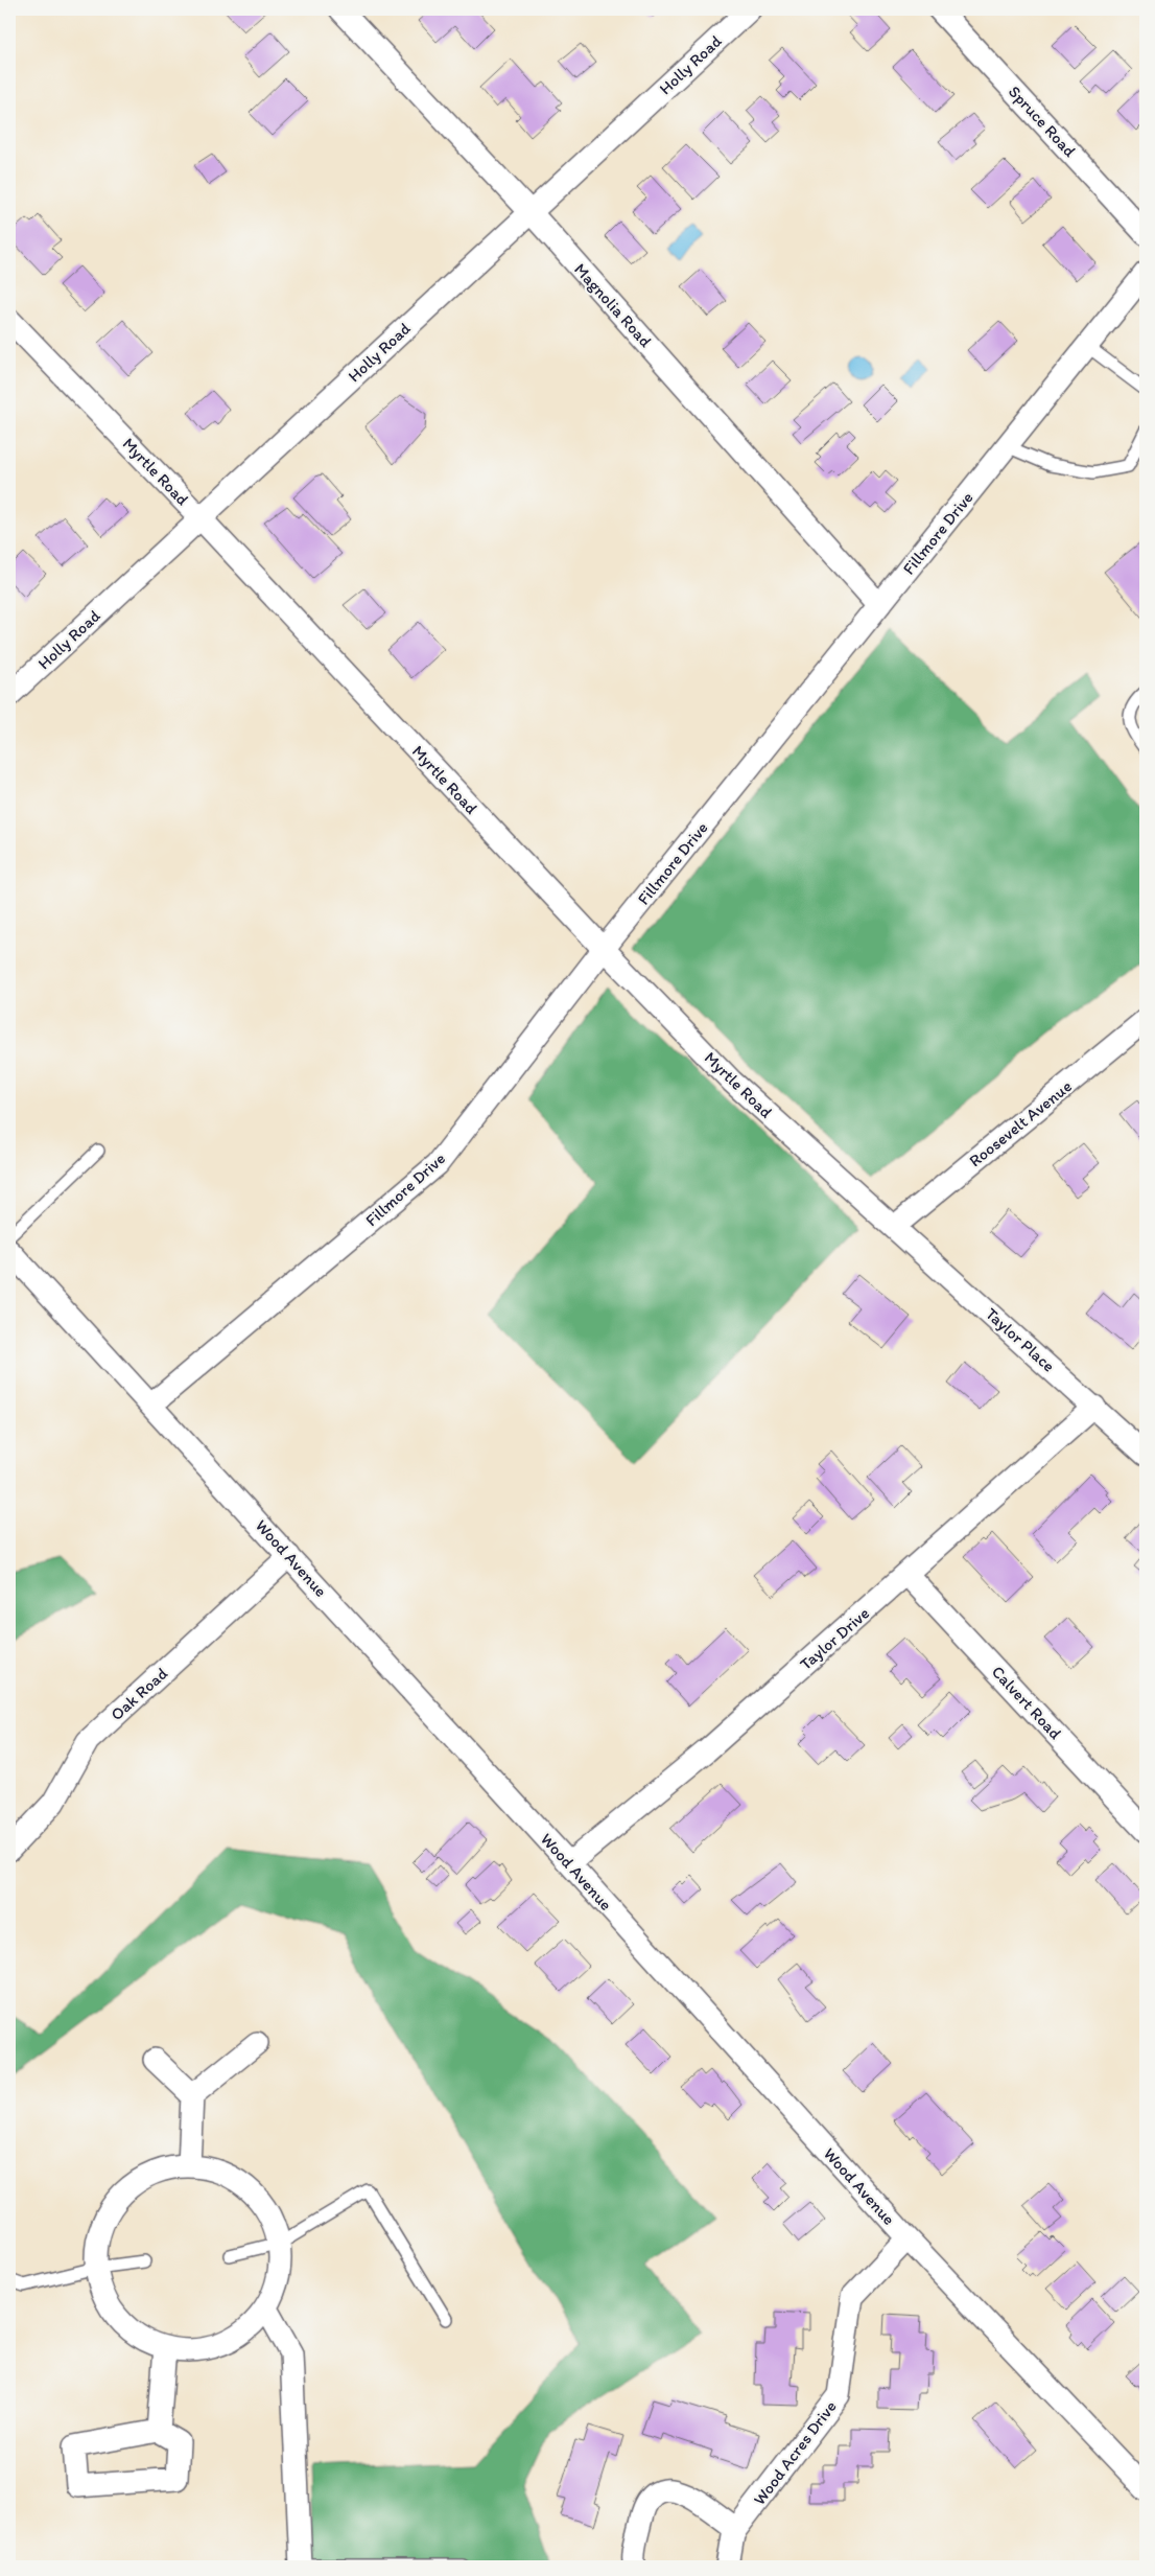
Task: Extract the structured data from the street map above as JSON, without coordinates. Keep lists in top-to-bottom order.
{
  "streets": {
    "street": [
      "Holly Road",
      "Spruce Road",
      "Magnolia Road",
      "Myrtle Road",
      "Fillmore Drive",
      "Roosevelt Avenue",
      "Taylor Place",
      "Wood Avenue",
      "Taylor Drive",
      "Oak Road",
      "Calvert Road",
      "Wood Acres Drive"
    ]
  },
  "crossings": [
    ["Holly Road", "Magnolia Road"],
    ["Holly Road", "Myrtle Road"],
    ["Magnolia Road", "Fillmore Drive"],
    ["Myrtle Road", "Fillmore Drive"],
    ["Myrtle Road", "Roosevelt Avenue"],
    ["Myrtle Road", "Taylor Place"],
    ["Fillmore Drive", "Wood Avenue"],
    ["Roosevelt Avenue", "Taylor Place"],
    ["Taylor Place", "Taylor Drive"],
    ["Wood Avenue", "Taylor Drive"],
    ["Wood Avenue", "Oak Road"],
    ["Wood Avenue", "Wood Acres Drive"],
    ["Taylor Drive", "Calvert Road"]
  ]
}
